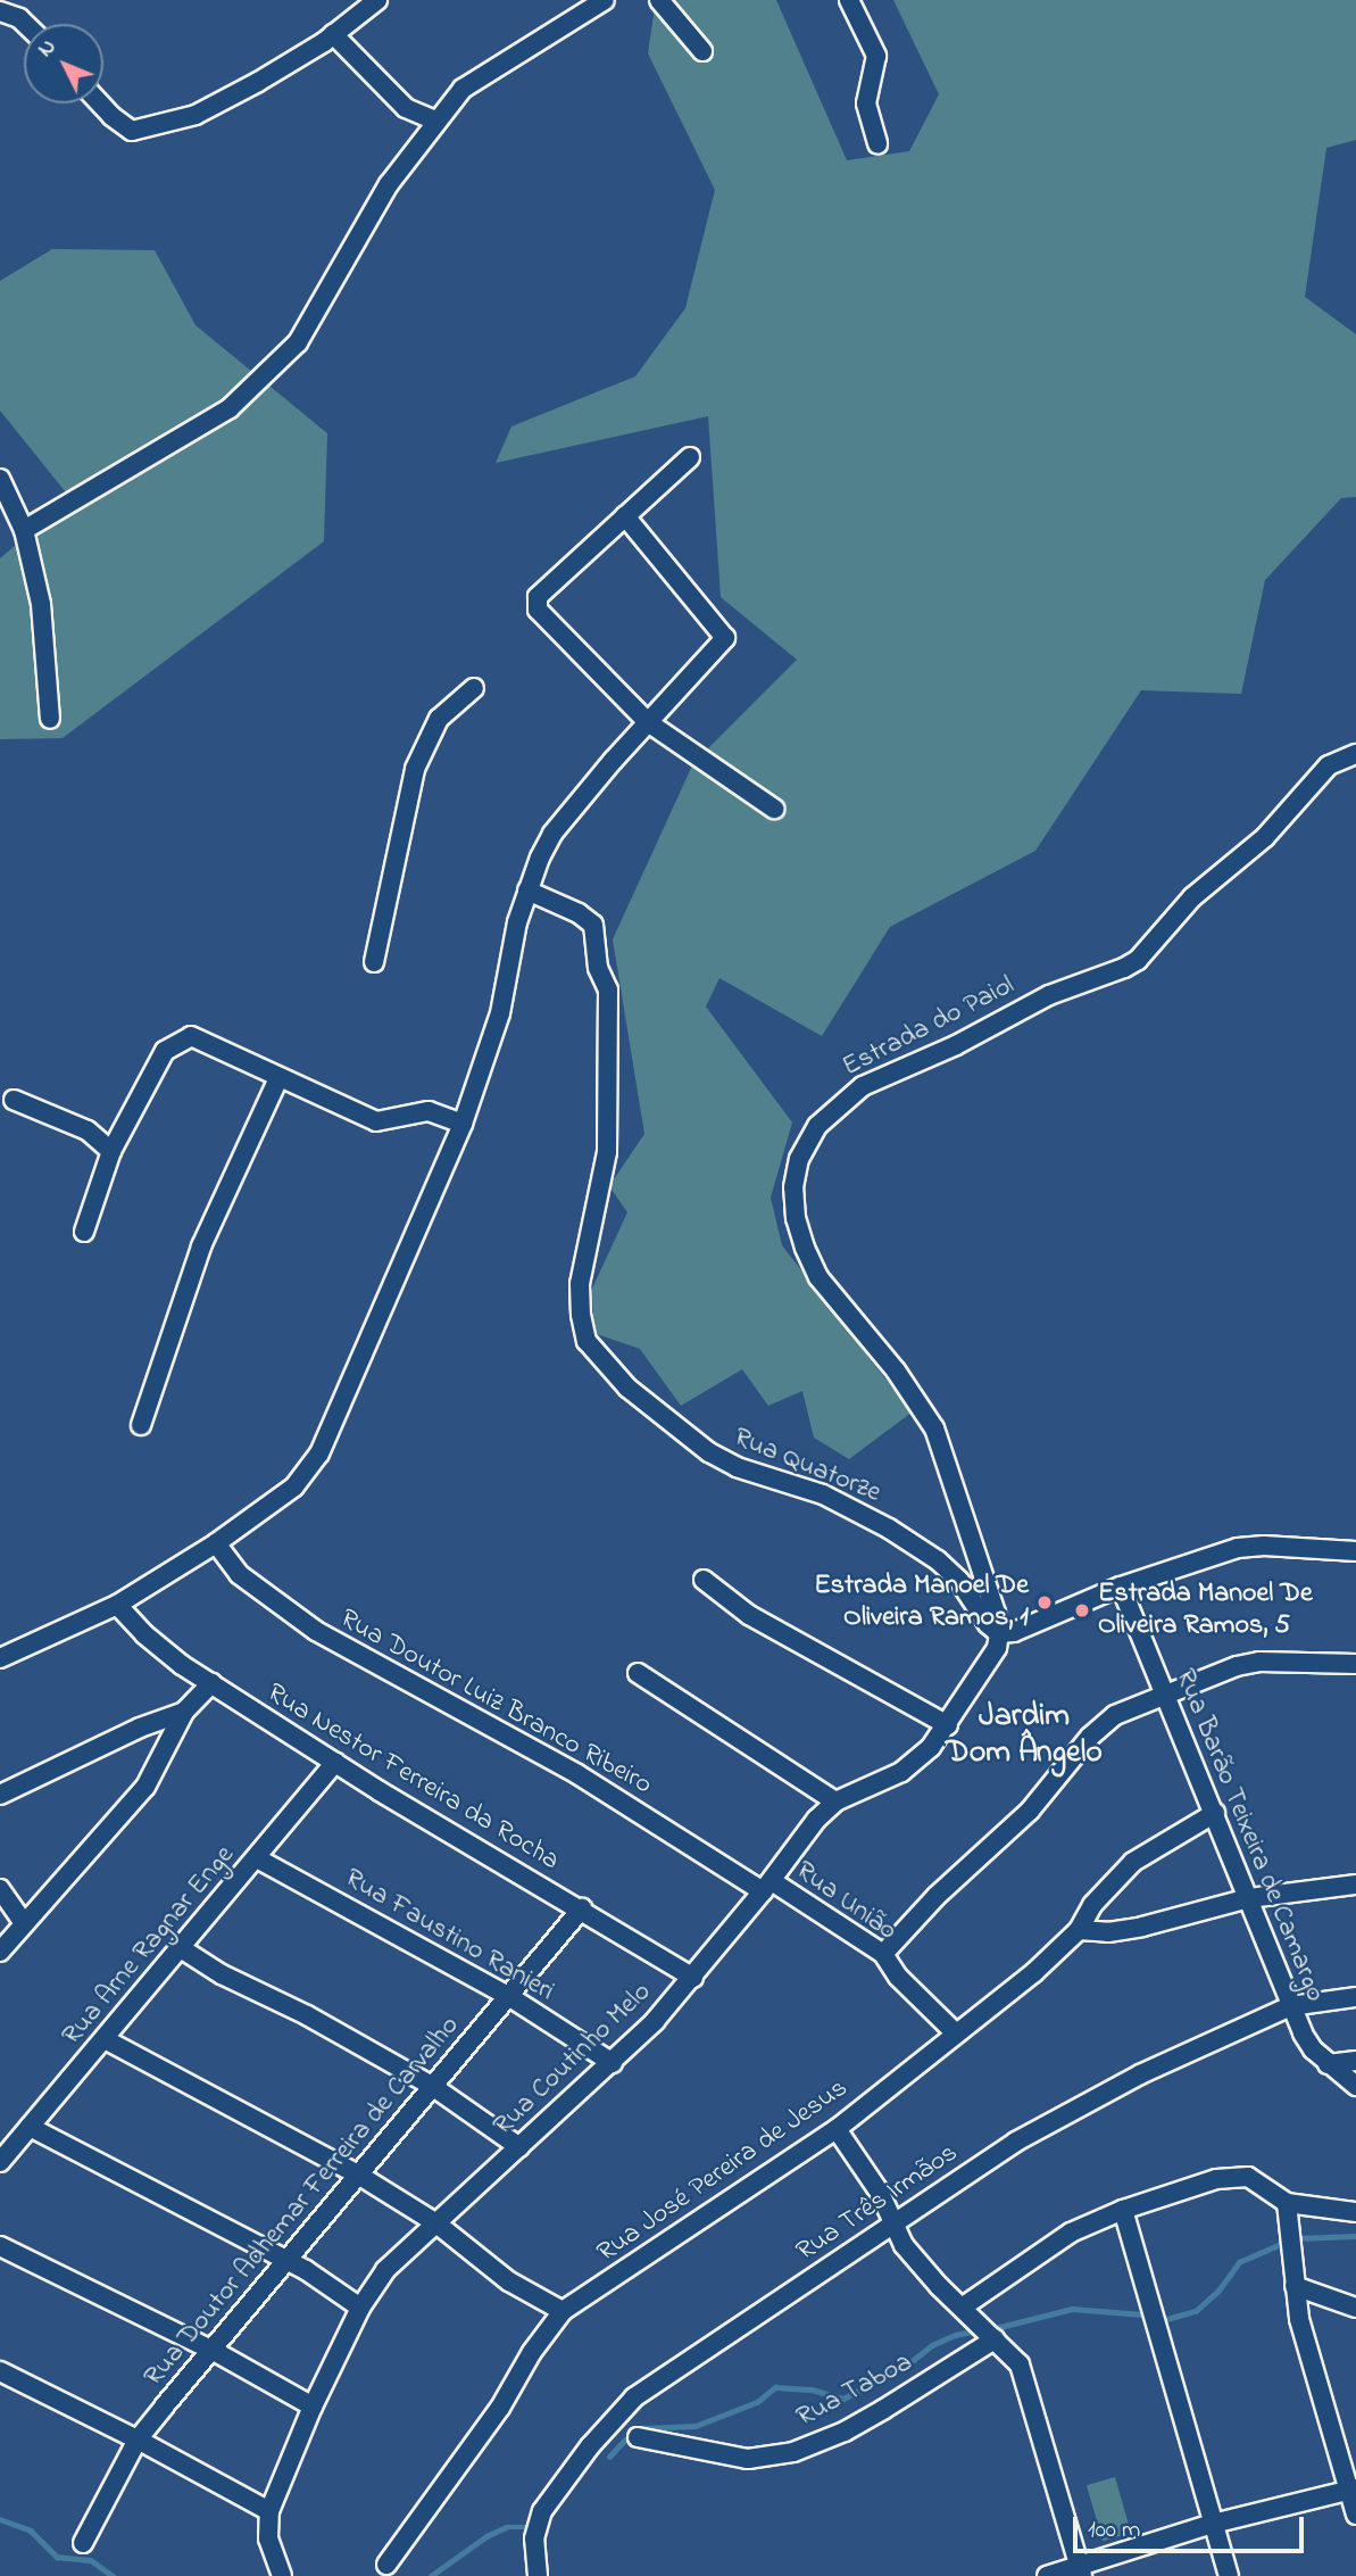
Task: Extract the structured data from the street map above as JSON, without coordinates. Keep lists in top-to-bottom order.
{
  "streets": {
    "street": [
      "Estrada do Paiol",
      "Rua Quatorze",
      "Rua Doutor Luiz Branco Ribeiro",
      "Rua Nestor Ferreira da Rocha",
      "Rua Barão Teixeira de Camargo",
      "Rua União",
      "Rua Faustino Ranieri",
      "Rua Arne Ragnar Enge",
      "Rua Coutinho Melo",
      "Rua José Pereira de Jesus",
      "Rua Doutor Adhemar Ferreira de Carvalho",
      "Rua Três Irmãos",
      "Rua Taboa"
    ]
  },
  "crossings": [
    ["Estrada do Paiol", "Rua Quatorze"],
    ["Estrada do Paiol", "Rua Coutinho Melo"],
    ["Rua Quatorze", "Rua Coutinho Melo"],
    ["Rua Doutor Luiz Branco Ribeiro", "Rua União"],
    ["Rua Doutor Luiz Branco Ribeiro", "Rua Coutinho Melo"],
    ["Rua Nestor Ferreira da Rocha", "Rua Arne Ragnar Enge"],
    ["Rua Nestor Ferreira da Rocha", "Rua Coutinho Melo"],
    ["Rua Nestor Ferreira da Rocha", "Rua Doutor Adhemar Ferreira de Carvalho"],
    ["Rua Barão Teixeira de Camargo", "Rua José Pereira de Jesus"],
    ["Rua Barão Teixeira de Camargo", "Rua Três Irmãos"],
    ["Rua União", "Rua Coutinho Melo"],
    ["Rua União", "Rua José Pereira de Jesus"],
    ["Rua Faustino Ranieri", "Rua Arne Ragnar Enge"],
    ["Rua Faustino Ranieri", "Rua Coutinho Melo"],
    ["Rua Faustino Ranieri", "Rua Doutor Adhemar Ferreira de Carvalho"]
  ],
  "districts": ["Jardim Dom Ângelo"],
  "places": ["Estrada Manoel De Oliveira Ramos, 1", "Estrada Manoel De Oliveira Ramos, 5"],
  "scale_bar": "100 m",
  "north": "top left"
}
